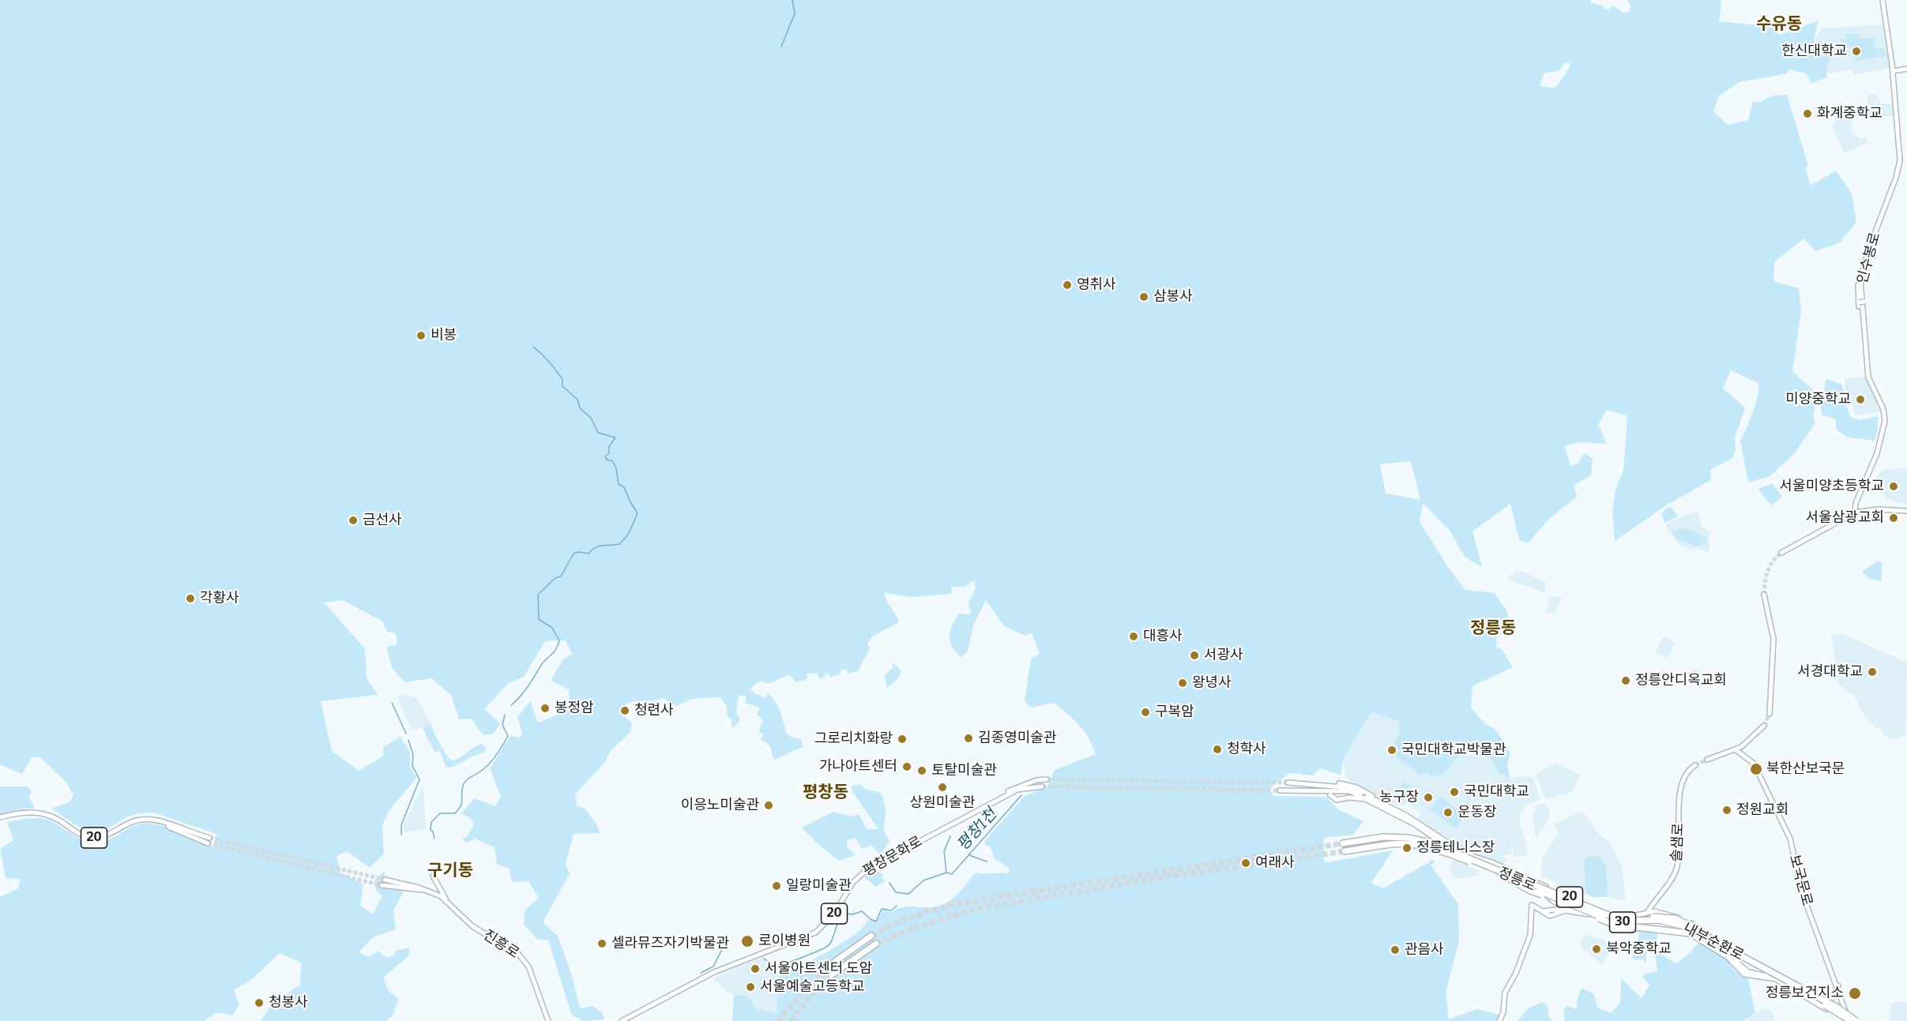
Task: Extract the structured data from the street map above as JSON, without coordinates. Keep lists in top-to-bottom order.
{
  "streets": {
    "highway": ["30", "내부순환로"],
    "main road": [
      "인수봉로",
      "20",
      "솔샘로",
      "평창문화로",
      "정릉로",
      "보국문로",
      "진흥로"
    ]
  },
  "crossings": [
    ["솔샘로", "정릉로"],
    ["정릉로", "보국문로"],
    ["정릉로", "내부순환로"],
    ["보국문로", "내부순환로"]
  ],
  "districts": [
    "수유동",
    "정릉동",
    "평창동",
    "구기동"
  ],
  "water": ["평창1천"],
  "places": [
    "한신대학교",
    "화계중학교",
    "영취사",
    "삼봉사",
    "비봉",
    "미양중학교",
    "서울미양초등학교",
    "서울삼광교회",
    "금선사",
    "각황사",
    "대흥사",
    "서광사",
    "서경대학교",
    "정릉안디옥교회",
    "왕녕사",
    "봉정암",
    "청련사",
    "구복암",
    "김종영미술관",
    "그로리치화랑",
    "청학사",
    "국민대학교박물관",
    "가나아트센터",
    "북한산보국문",
    "토탈미술관",
    "상원미술관",
    "국민대학교",
    "농구장",
    "이응노미술관",
    "정원교회",
    "운동장",
    "정릉테니스장",
    "여래사",
    "일랑미술관",
    "로이병원",
    "셀라뮤즈자기박물관",
    "북악중학교",
    "관음사",
    "서울아트센터 도암",
    "서울예술고등학교",
    "정릉보건지소",
    "청봉사"
  ]
}
